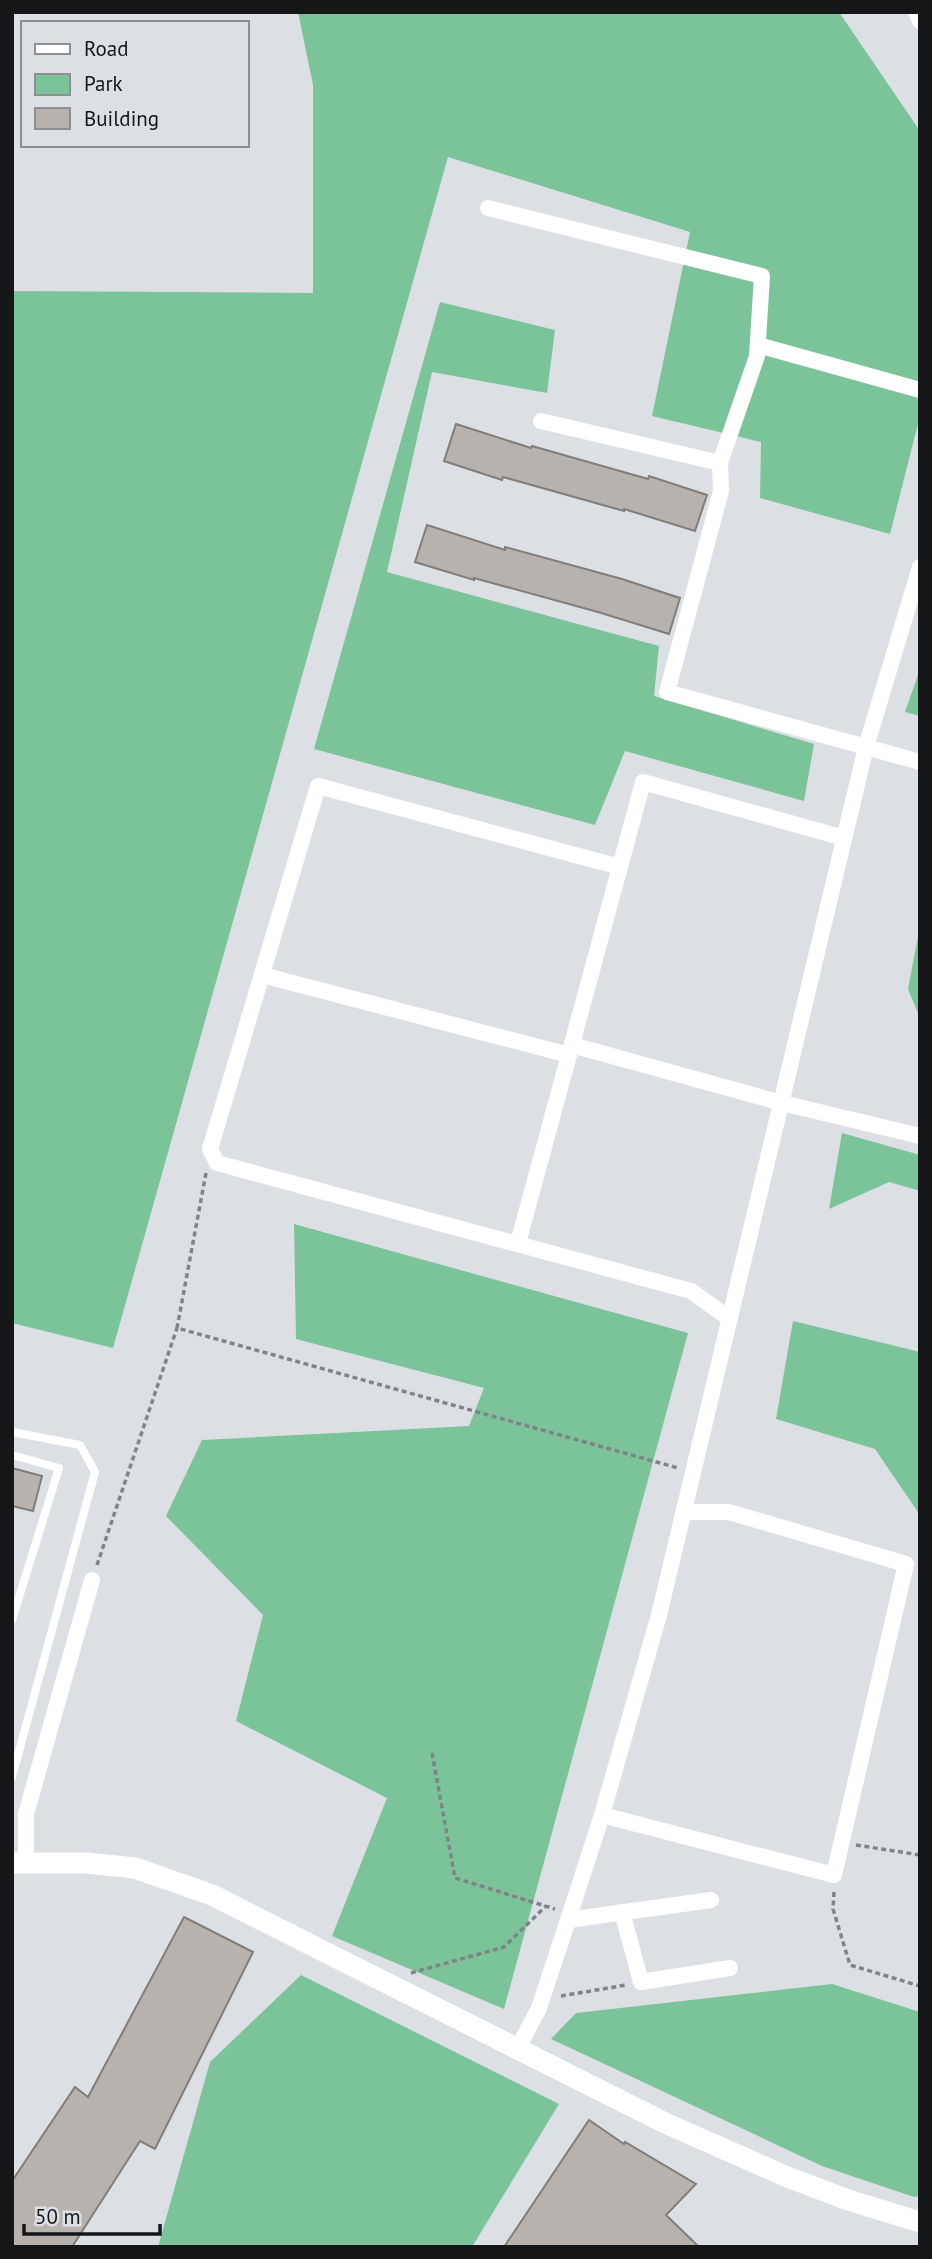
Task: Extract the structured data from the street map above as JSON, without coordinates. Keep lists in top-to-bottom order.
{
  "legend": ["Road", "Park", "Building"],
  "scale_bar": "50 m"
}
